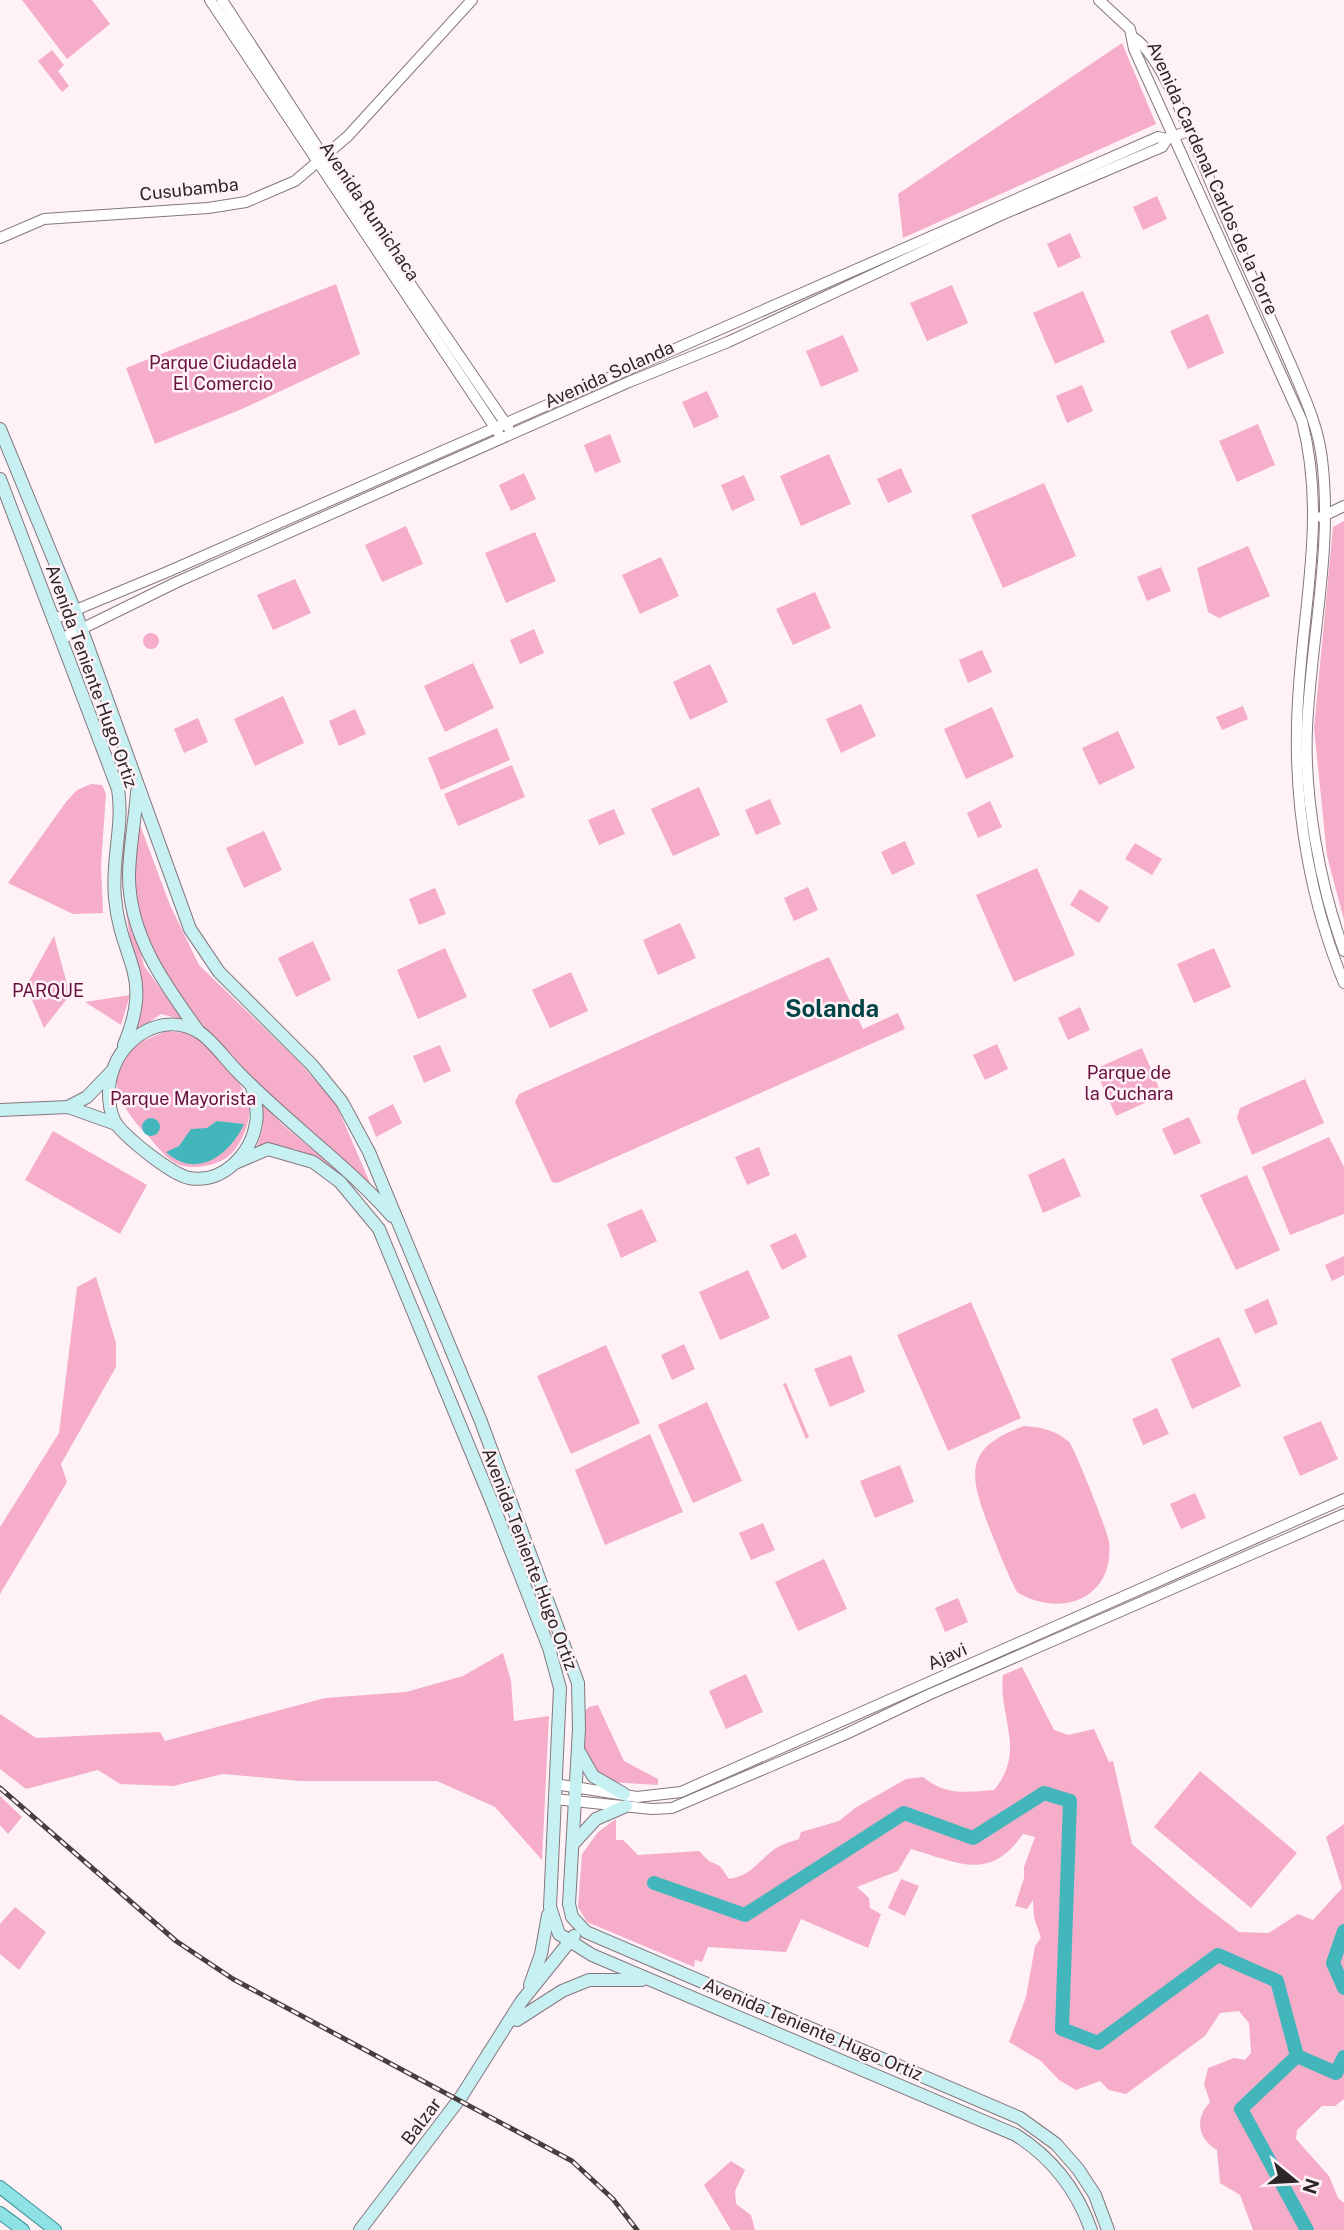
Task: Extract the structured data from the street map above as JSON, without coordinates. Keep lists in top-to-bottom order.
{
  "streets": {
    "main road": ["Avenida Teniente Hugo Ortiz", "Balzar"],
    "street": [
      "Avenida Cardenal Carlos de la Torre",
      "Cusubamba",
      "Avenida Rumichaca",
      "Avenida Solanda",
      "Ajavi"
    ]
  },
  "crossings": [
    ["Avenida Cardenal Carlos de la Torre", "Avenida Solanda"],
    ["Cusubamba", "Avenida Rumichaca"],
    ["Avenida Rumichaca", "Avenida Solanda"],
    ["Avenida Solanda", "Avenida Teniente Hugo Ortiz"],
    ["Avenida Teniente Hugo Ortiz", "Ajavi"],
    ["Avenida Teniente Hugo Ortiz", "Balzar"]
  ],
  "districts": ["Solanda"],
  "parks": [
    "Parque Ciudadela El Comercio",
    "PARQUE",
    "Parque de la Cuchara",
    "Parque Mayorista"
  ],
  "north": "right"
}
